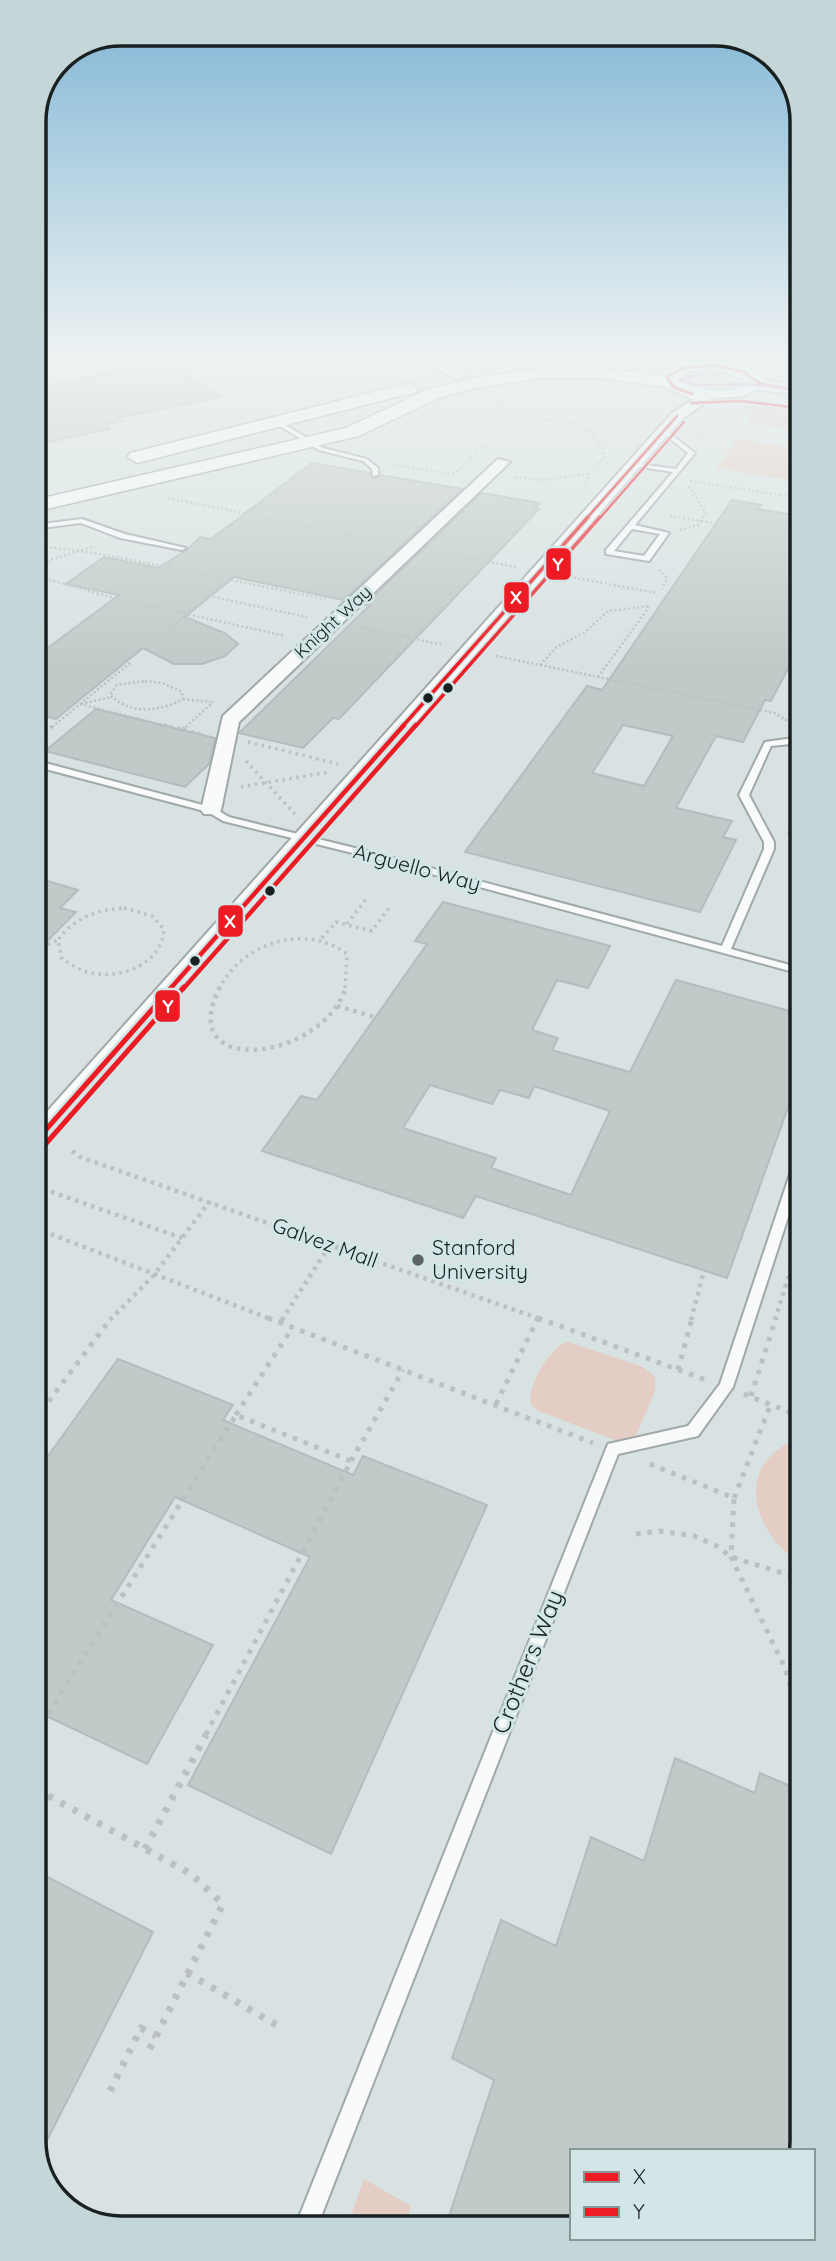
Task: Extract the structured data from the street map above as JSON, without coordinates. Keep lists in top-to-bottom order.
{
  "streets": {
    "street": ["Knight Way"],
    "lane": ["Arguello Way", "Crothers Way"],
    "path": ["Galvez Mall"]
  },
  "crossings": [
    ["Knight Way", "Arguello Way"]
  ],
  "places": ["Stanford University"],
  "lines": ["transit line X", "transit line Y"],
  "legend": ["X", "Y"]
}
